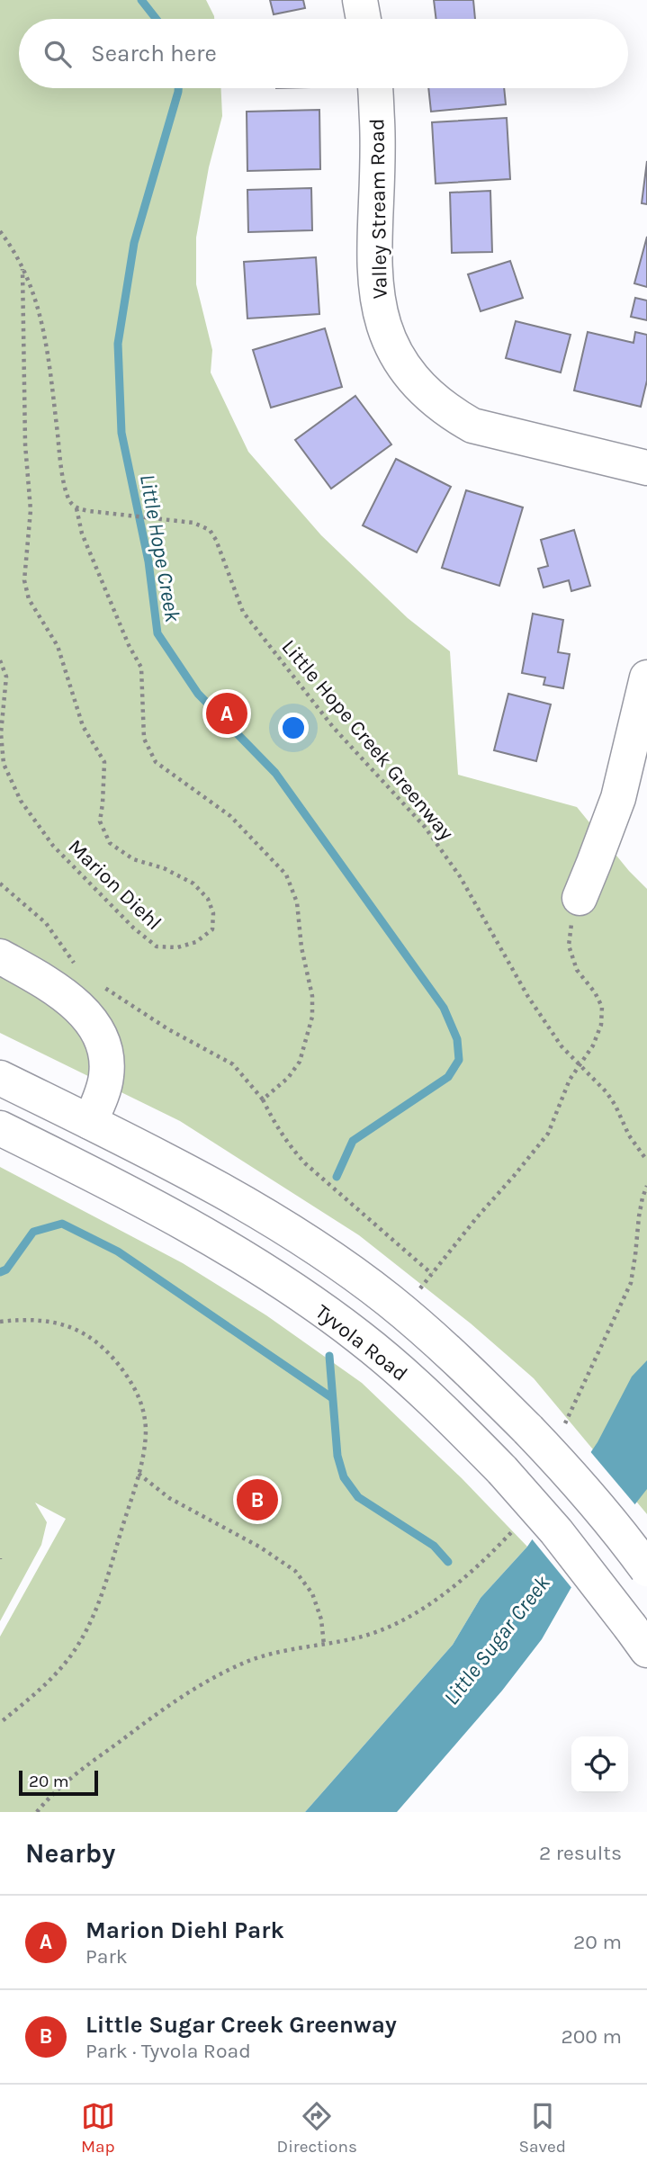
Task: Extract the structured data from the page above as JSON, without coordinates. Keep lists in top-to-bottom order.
{
  "streets": {
    "main road": ["Valley Stream Road", "Tyvola Road"],
    "path": ["Little Hope Creek Greenway", "Marion Diehl"]
  },
  "water": ["Little Hope Creek", "Little Sugar Creek"],
  "scale_bar": "20 m",
  "page": {
    "search": "Search here",
    "pins": ["A", "B"],
    "scale": "20 m",
    "heading": ["Nearby", "2 results"],
    "list": [
      {
        "mark": "A",
        "name": "Marion Diehl Park",
        "note": "Park",
        "value": "20 m"
      },
      {
        "mark": "B",
        "name": "Little Sugar Creek Greenway",
        "note": "Park · Tyvola Road",
        "value": "200 m"
      }
    ],
    "nav": ["Map", "Directions", "Saved"]
  }
}
